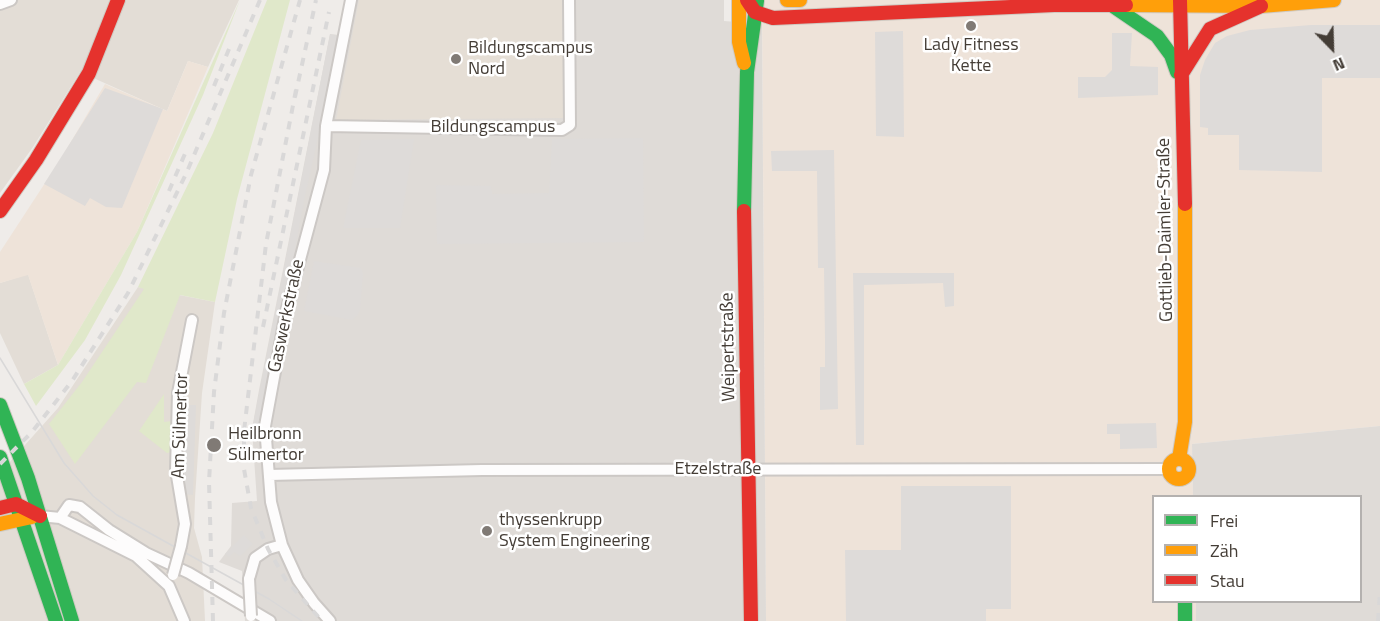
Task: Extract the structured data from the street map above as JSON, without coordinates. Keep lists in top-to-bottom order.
{
  "streets": {
    "main road": ["Gottlieb-Daimler-Straße", "Weipertstraße"],
    "street": [
      "Bildungscampus",
      "Gaswerkstraße",
      "Am Sülmertor",
      "Etzelstraße"
    ]
  },
  "crossings": [
    ["Bildungscampus", "Gaswerkstraße"],
    ["Gottlieb-Daimler-Straße", "Etzelstraße"],
    ["Gaswerkstraße", "Etzelstraße"],
    ["Weipertstraße", "Etzelstraße"]
  ],
  "places": [
    "Lady Fitness Kette",
    "Bildungscampus Nord",
    "Heilbronn Sülmertor",
    "thyssenkrupp System Engineering"
  ],
  "legend": ["Frei", "Zäh", "Stau"],
  "north": "bottom right"
}
